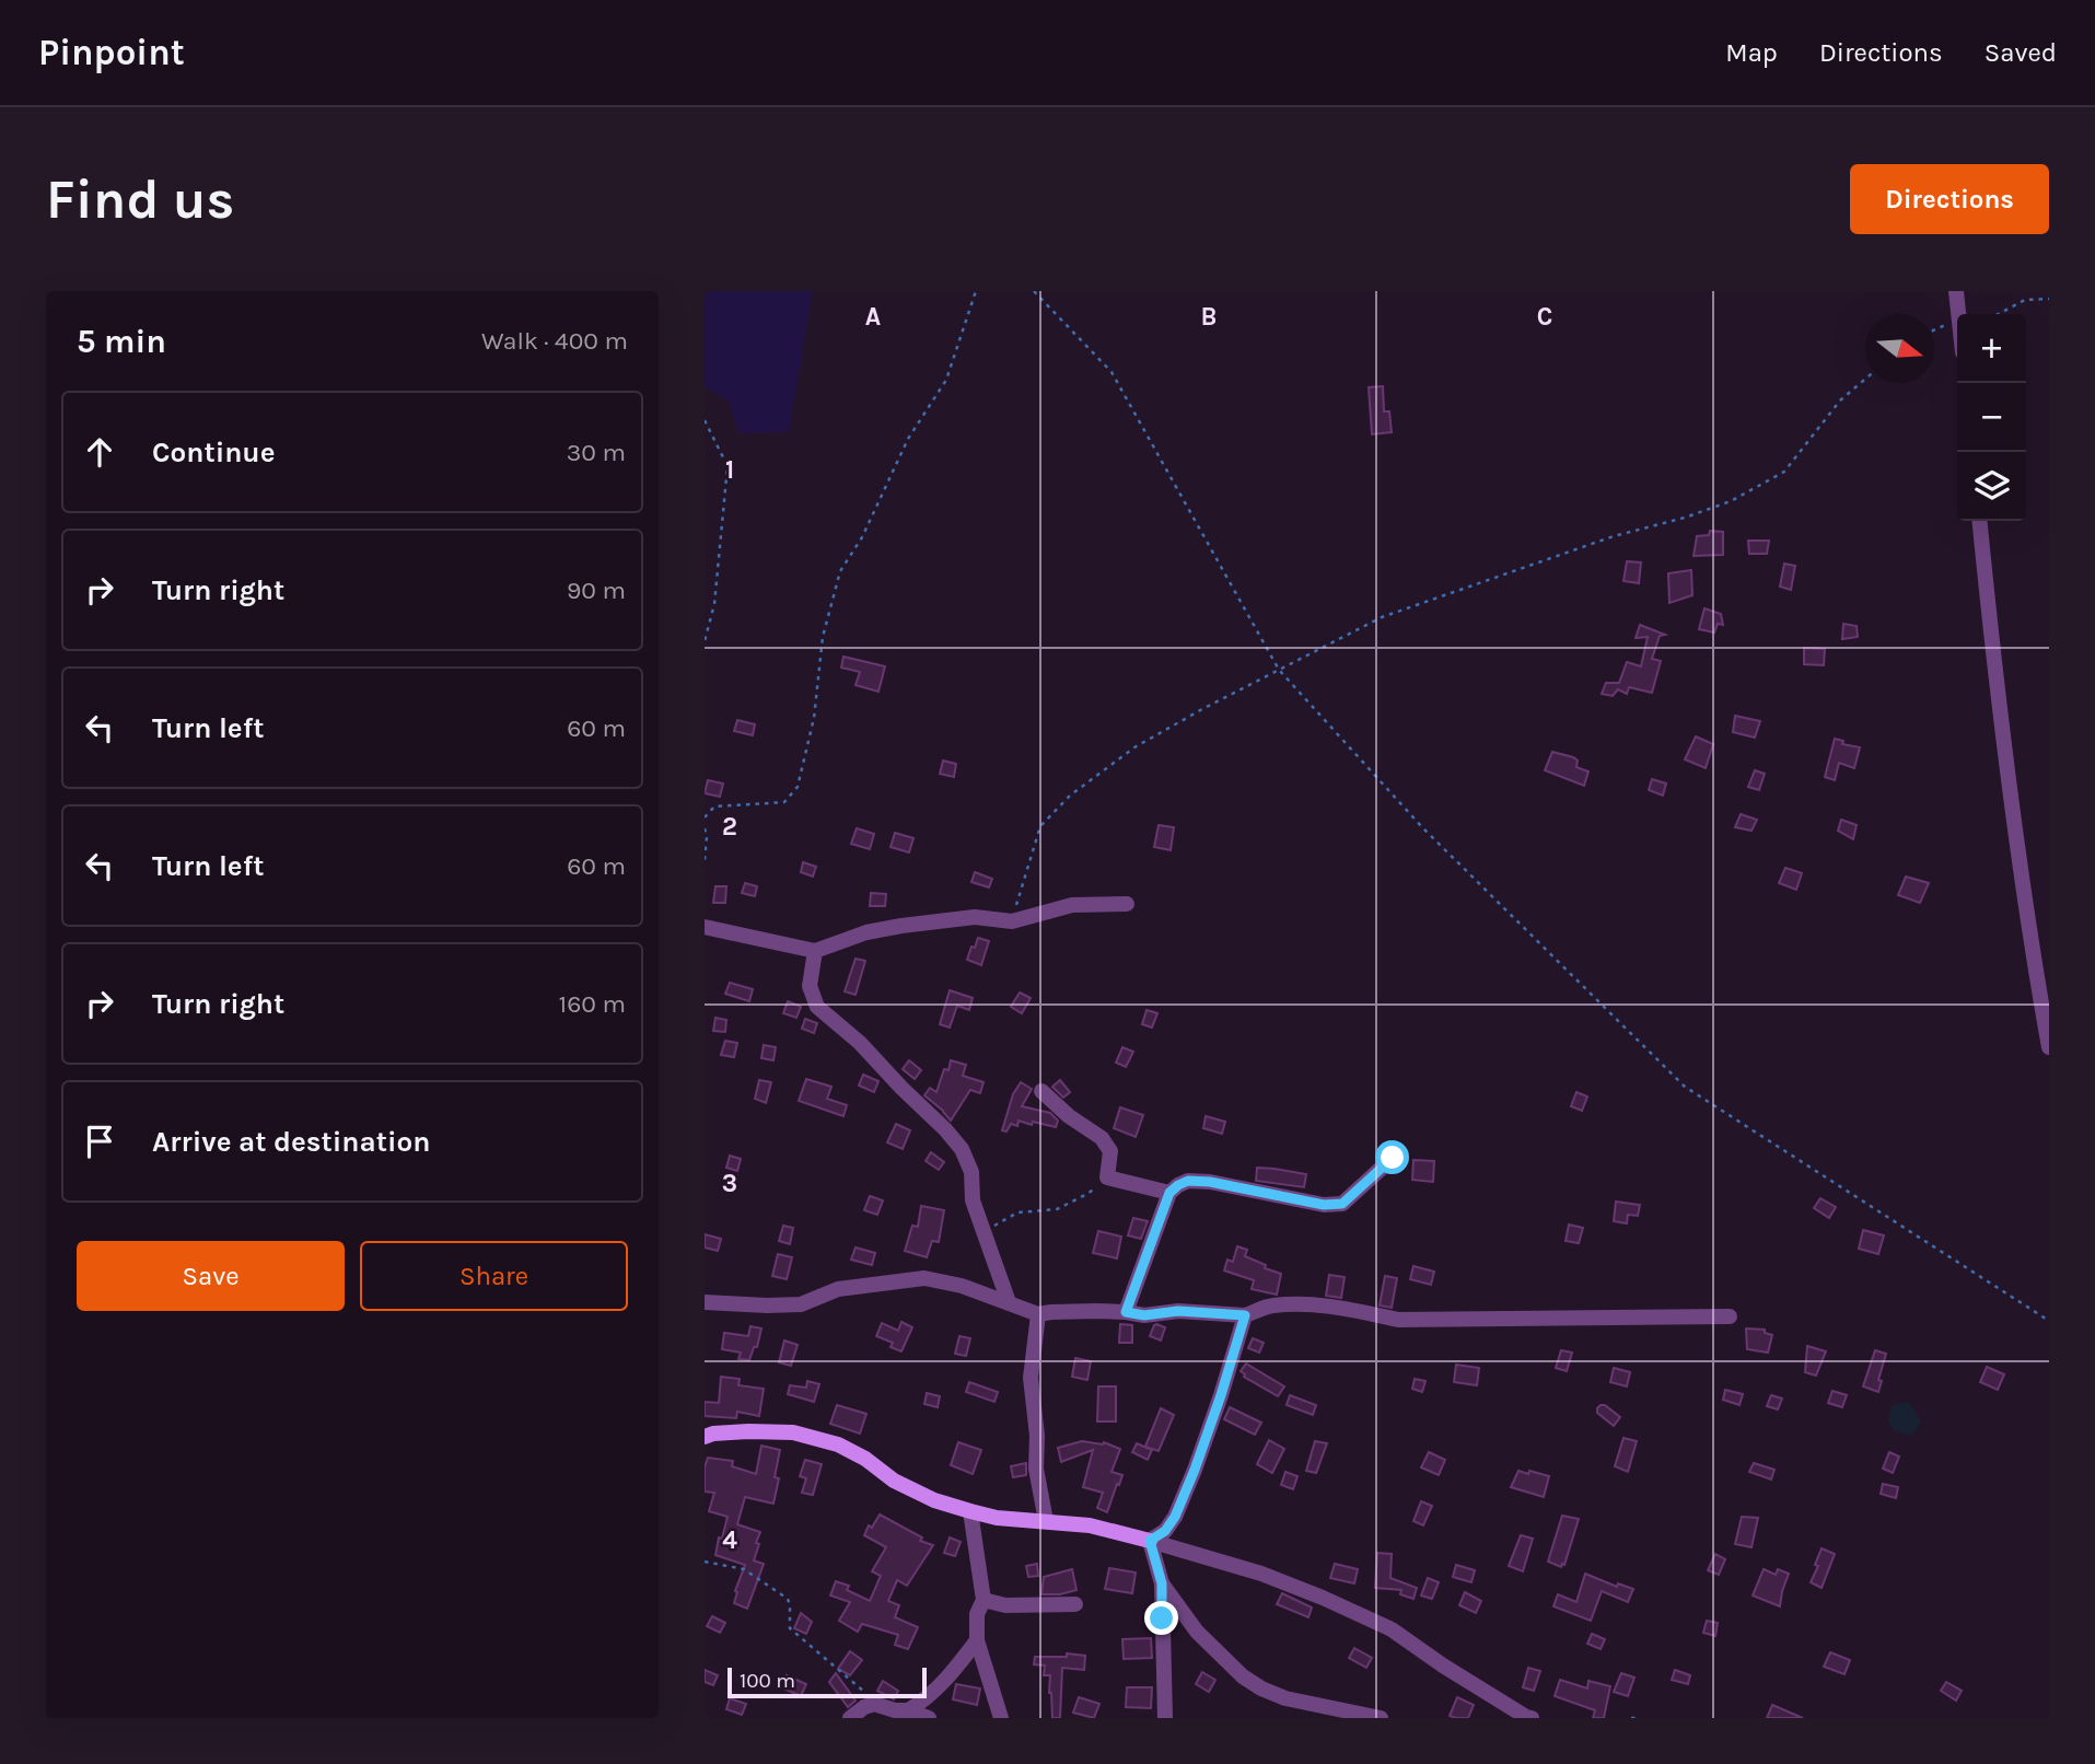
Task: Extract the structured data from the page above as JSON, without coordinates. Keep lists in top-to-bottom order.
{
  "scale_bar": "100 m",
  "north": "right",
  "page": {
    "header": "Pinpoint",
    "nav": ["Map", "Directions", "Saved"],
    "buttons": [
      "Directions",
      ["Save", "Share"]
    ],
    "title": "Find us",
    "heading": ["5 min", "Walk · 400 m"],
    "map_buttons": ["+", "−"],
    "list": [
      ["Continue", "30 m"],
      ["Turn right", "90 m"],
      ["Turn left", "60 m"],
      ["Turn left", "60 m"],
      ["Turn right", "160 m"],
      "Arrive at destination"
    ],
    "scale": "100 m"
  },
  "grid": {
    "columns": ["A", "B", "C"],
    "rows": [
      "1",
      "2",
      "3",
      "4"
    ]
  }
}
